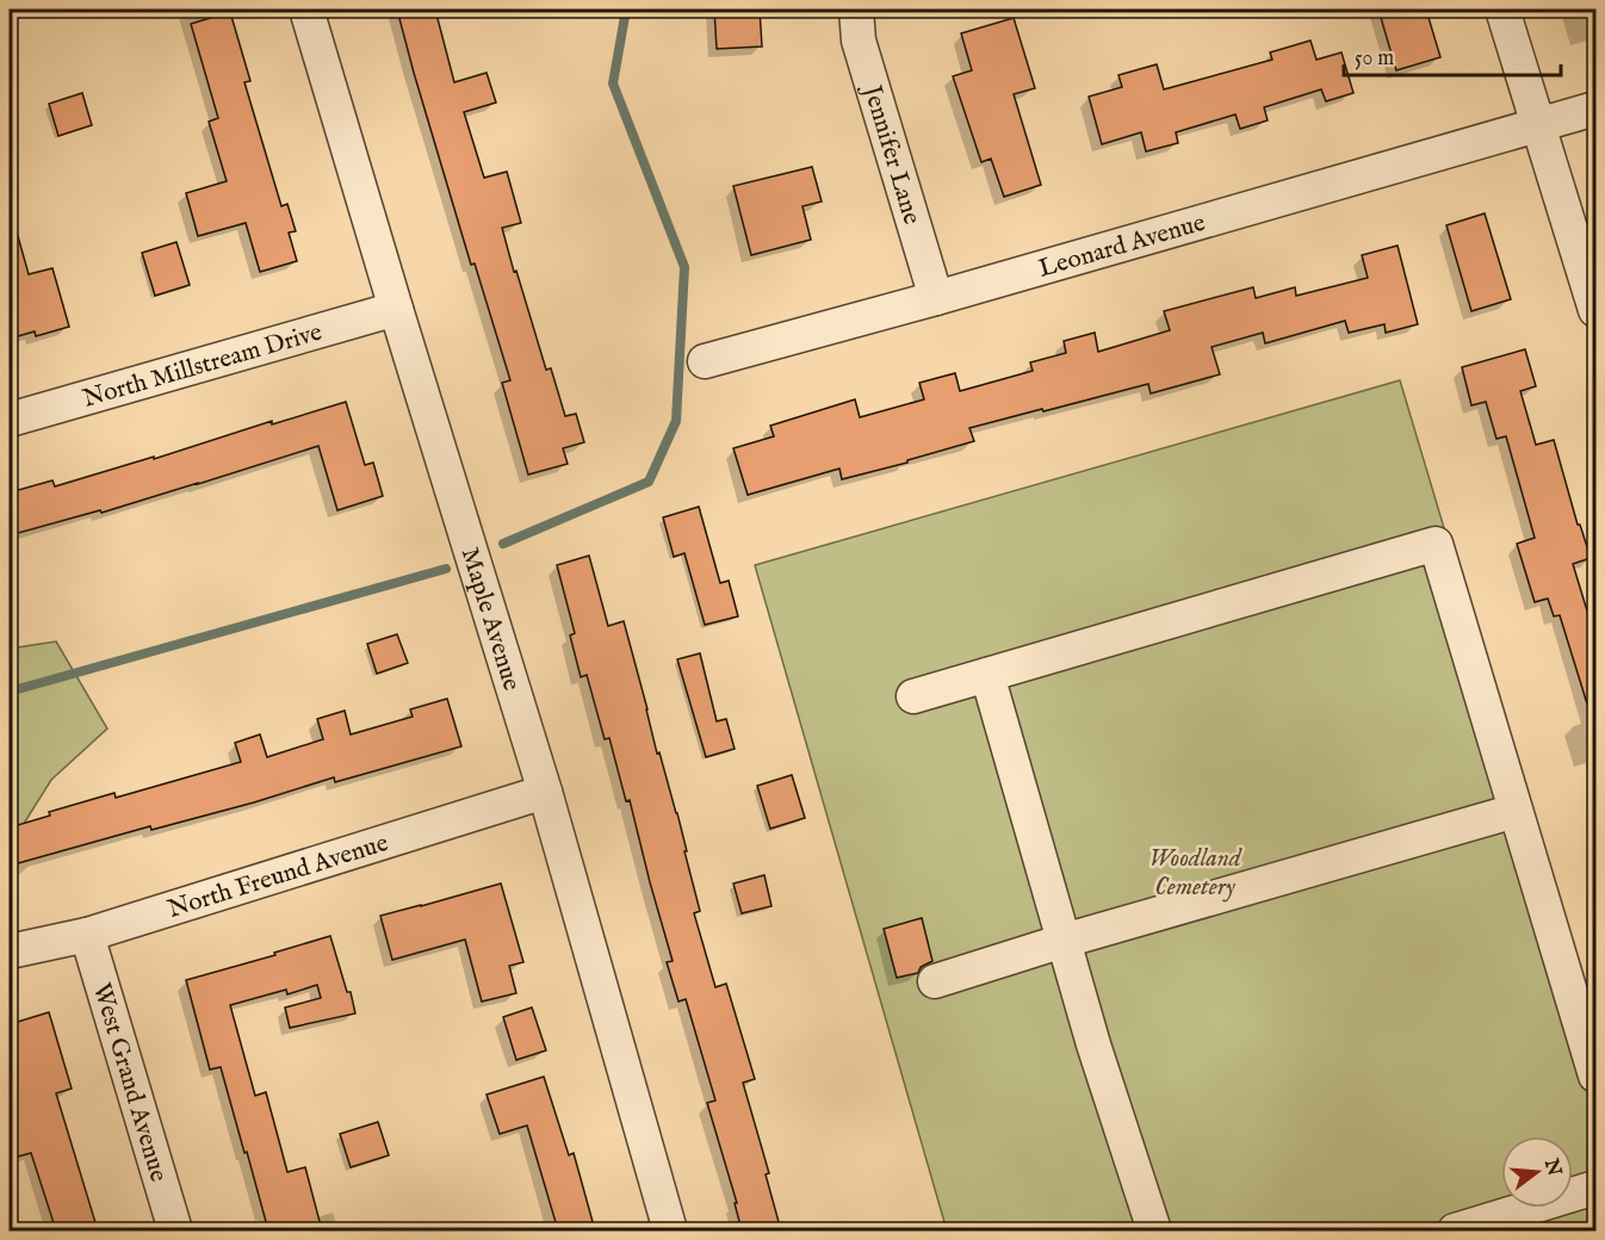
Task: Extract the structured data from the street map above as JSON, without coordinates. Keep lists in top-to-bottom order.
{
  "streets": {
    "street": [
      "Jennifer Lane",
      "Leonard Avenue",
      "North Millstream Drive",
      "Maple Avenue",
      "North Freund Avenue",
      "West Grand Avenue"
    ]
  },
  "crossings": [
    ["Jennifer Lane", "Leonard Avenue"],
    ["North Millstream Drive", "Maple Avenue"],
    ["Maple Avenue", "North Freund Avenue"],
    ["North Freund Avenue", "West Grand Avenue"]
  ],
  "parks": ["Woodland Cemetery"],
  "scale_bar": "50 m",
  "north": "right"
}
